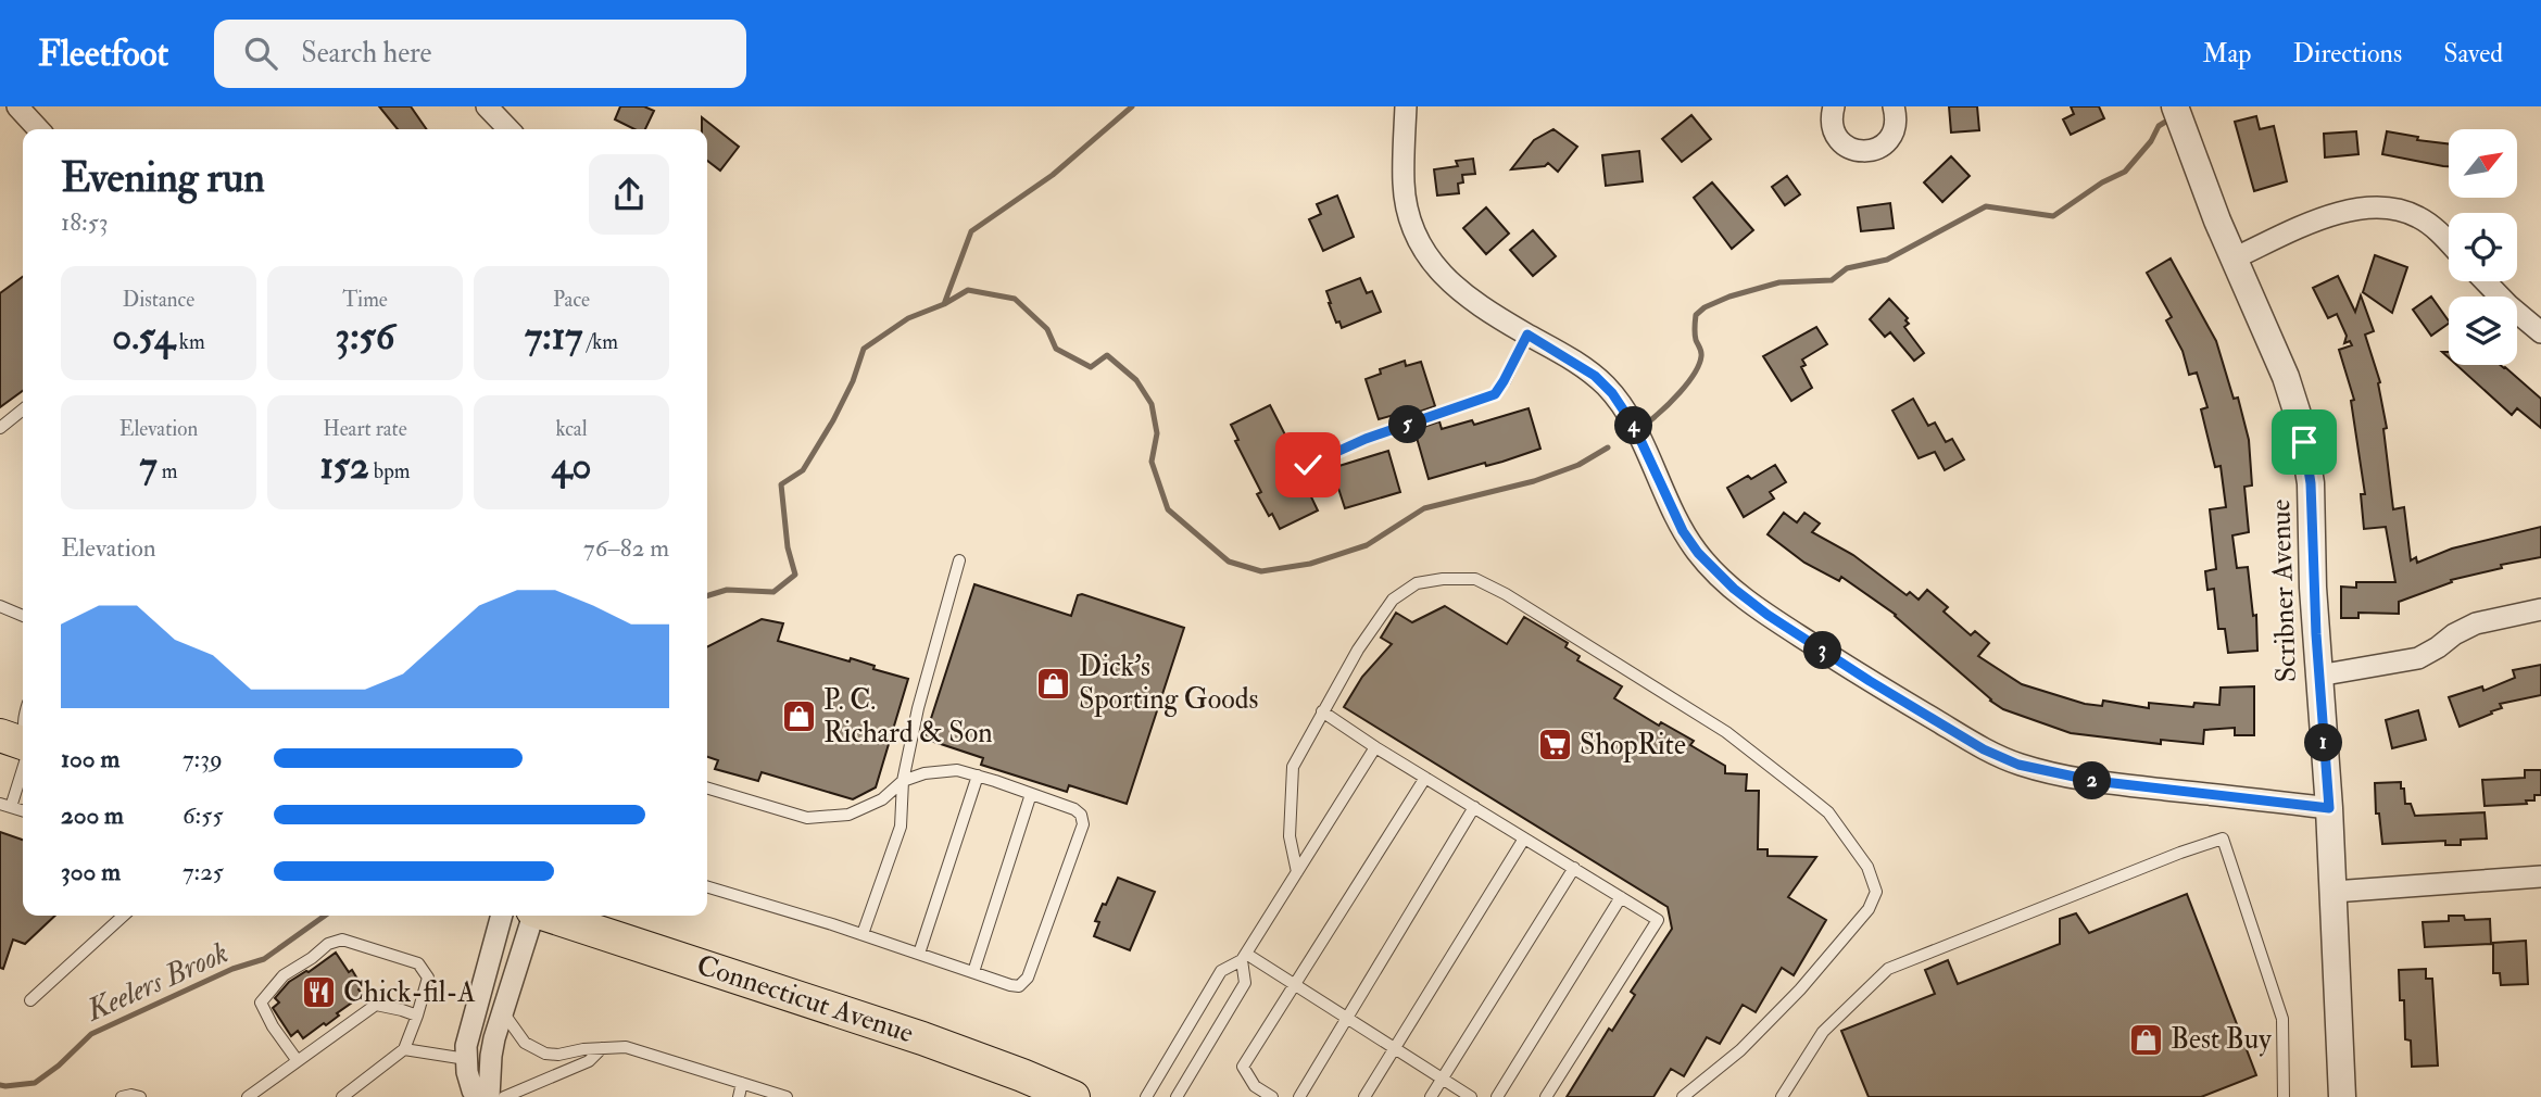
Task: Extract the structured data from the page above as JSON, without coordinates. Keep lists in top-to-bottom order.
{
  "streets": {
    "main road": ["Connecticut Avenue"],
    "street": ["Scribner Avenue"]
  },
  "water": ["Keelers Brook"],
  "places": {
    "shop": ["Dick's Sporting Goods", "P. C. Richard & Son", "Best Buy"],
    "supermarket": ["ShopRite"],
    "restaurant": ["Chick-fil-A"]
  },
  "north": "top right",
  "page": {
    "header": "Fleetfoot",
    "search": "Search here",
    "nav": ["Map", "Directions", "Saved"],
    "heading": ["Evening run", "18:53"],
    "stats": [
      ["Distance", "0.54 km"],
      ["Time", "3:56"],
      ["Pace", "7:17 /km"],
      ["Elevation", "7 m"],
      ["Heart rate", "152 bpm"],
      ["kcal", "40"]
    ],
    "pins": [
      "5",
      "4",
      "3",
      "1",
      "2"
    ],
    "chart": ["Elevation", "76–82 m"],
    "list": [
      {
        "name": "100 m",
        "note": "7:39"
      },
      {
        "name": "200 m",
        "note": "6:55"
      },
      {
        "name": "300 m",
        "note": "7:25"
      }
    ]
  }
}
